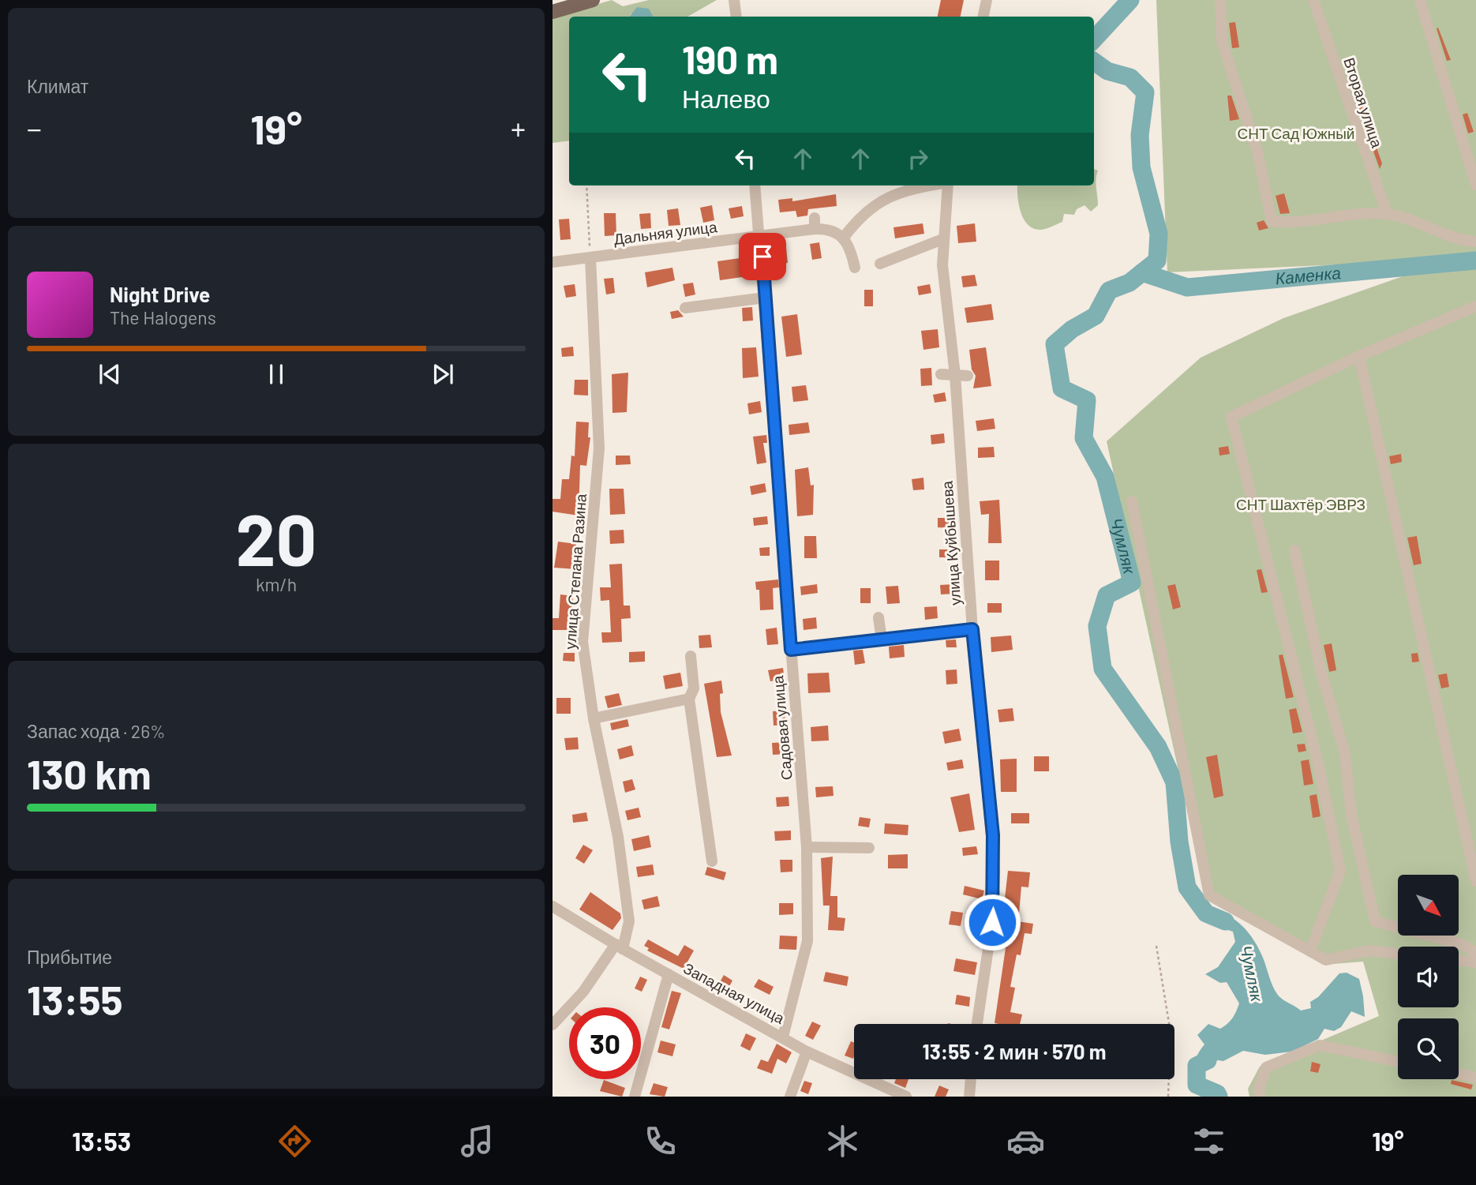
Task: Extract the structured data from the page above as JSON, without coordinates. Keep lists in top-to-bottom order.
{
  "streets": {
    "street": [
      "Вторая улица",
      "Дальняя улица",
      "улица Куйбышева",
      "улица Степана Разина",
      "Садовая улица",
      "Западная улица"
    ]
  },
  "crossings": [
    ["Дальняя улица", "улица Степана Разина"],
    ["Дальняя улица", "Садовая улица"],
    ["улица Степана Разина", "Западная улица"],
    ["Садовая улица", "Западная улица"]
  ],
  "water": ["Каменка", "Чумляк"],
  "parks": ["СНТ Сад Южный", "СНТ Шахтёр ЭВРЗ"],
  "north": "bottom right",
  "page": {
    "tile": [
      "Климат",
      ["20", "km/h"],
      ["Запас хода · 26%", "130 km"],
      ["Прибытие", "13:55"]
    ],
    "turn": ["190 m", "Налево"],
    "heat": ["−", "19°", "+"],
    "song": ["Night Drive", "The Halogens"],
    "limit": "30",
    "trip": "13:55 · 2 мин · 570 m",
    "tabs": ["13:53", "19°"]
  }
}
